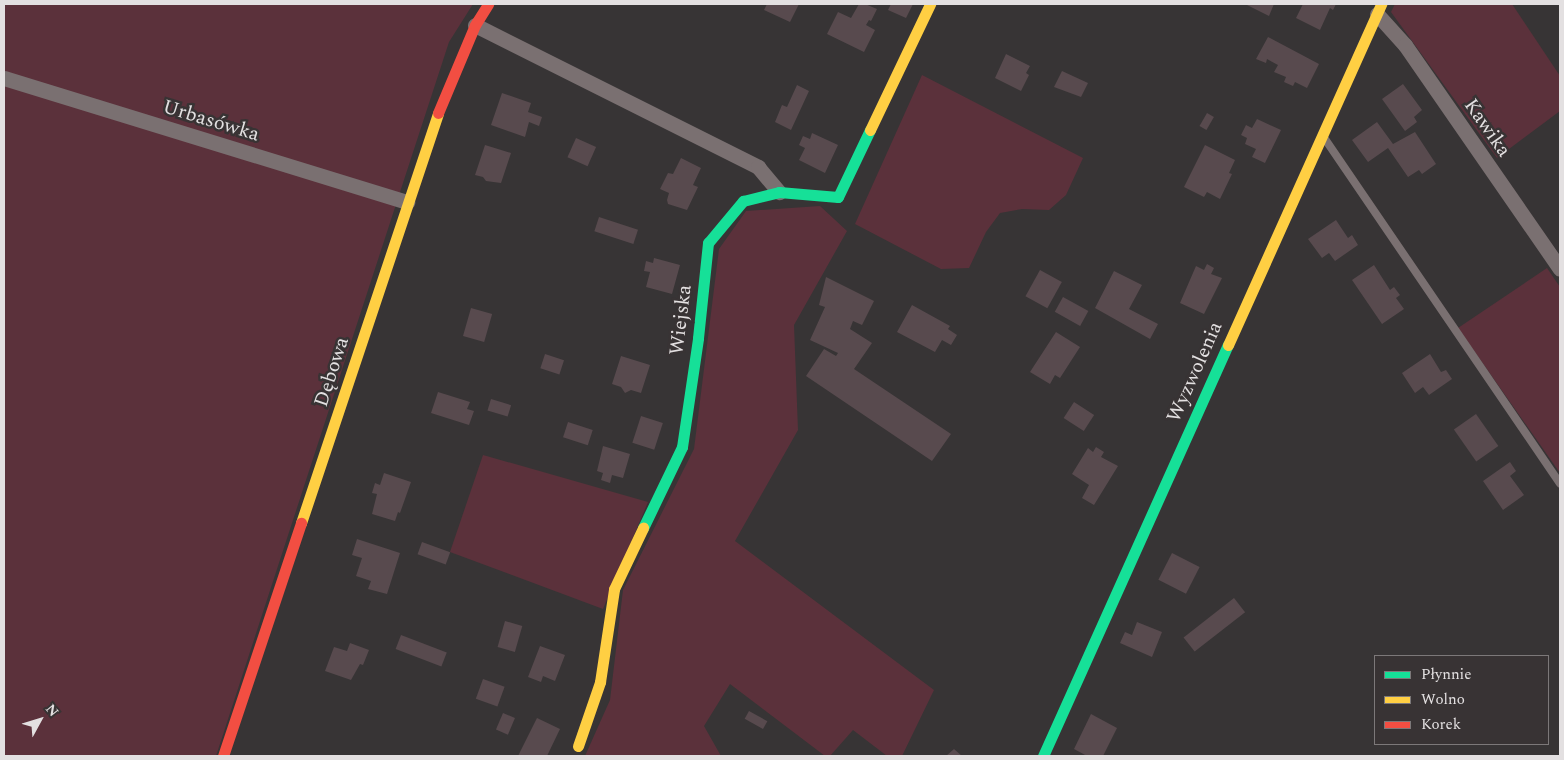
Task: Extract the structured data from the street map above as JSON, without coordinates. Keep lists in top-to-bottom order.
{
  "streets": {
    "street": [
      "Urbasówka",
      "Kawika",
      "Wiejska",
      "Dębowa",
      "Wyzwolenia"
    ]
  },
  "crossings": [
    ["Urbasówka", "Dębowa"],
    ["Kawika", "Wyzwolenia"]
  ],
  "legend": ["Płynnie", "Wolno", "Korek"],
  "north": "top right"
}
